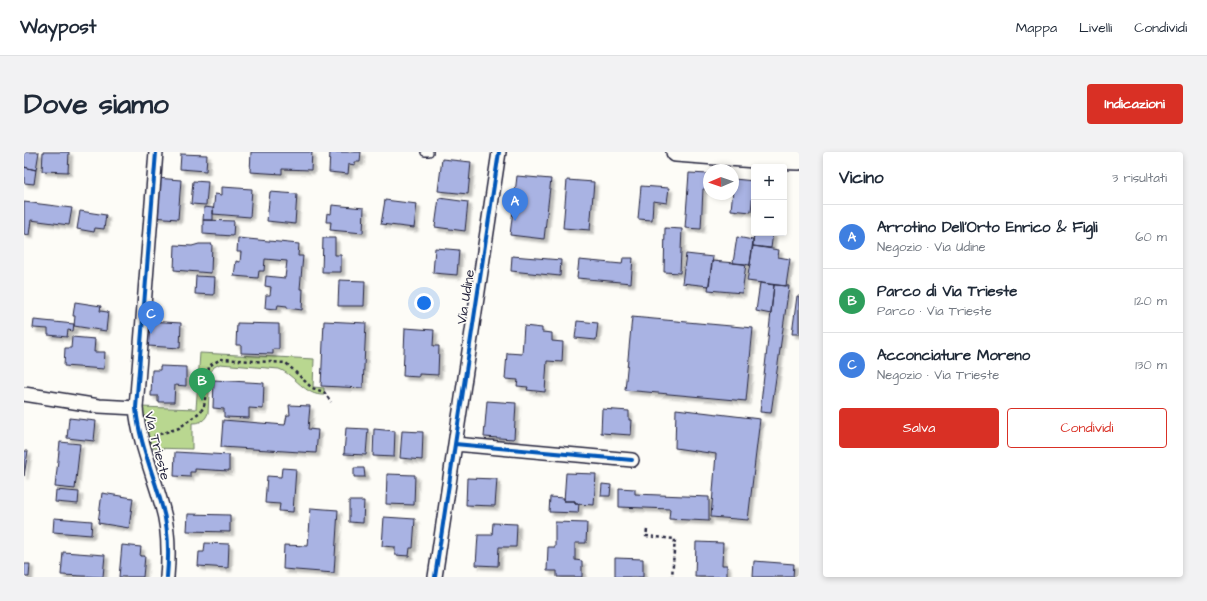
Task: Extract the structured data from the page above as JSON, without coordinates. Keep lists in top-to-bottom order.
{
  "streets": {
    "street": ["Via Udine", "Via Trieste"]
  },
  "north": "left",
  "page": {
    "header": "Waypost",
    "nav": ["Mappa", "Livelli", "Condividi"],
    "buttons": [
      "Indicazioni",
      ["Salva", "Condividi"]
    ],
    "title": "Dove siamo",
    "heading": ["Vicino", "3 risultati"],
    "map_buttons": ["+", "−"],
    "pins": ["A", "C", "B"],
    "list": [
      {
        "mark": "A",
        "name": "Arrotino Dell'Orto Enrico & Figli",
        "note": "Negozio · Via Udine",
        "value": "60 m"
      },
      {
        "mark": "B",
        "name": "Parco di Via Trieste",
        "note": "Parco · Via Trieste",
        "value": "120 m"
      },
      {
        "mark": "C",
        "name": "Acconciature Moreno",
        "note": "Negozio · Via Trieste",
        "value": "130 m"
      }
    ]
  }
}
